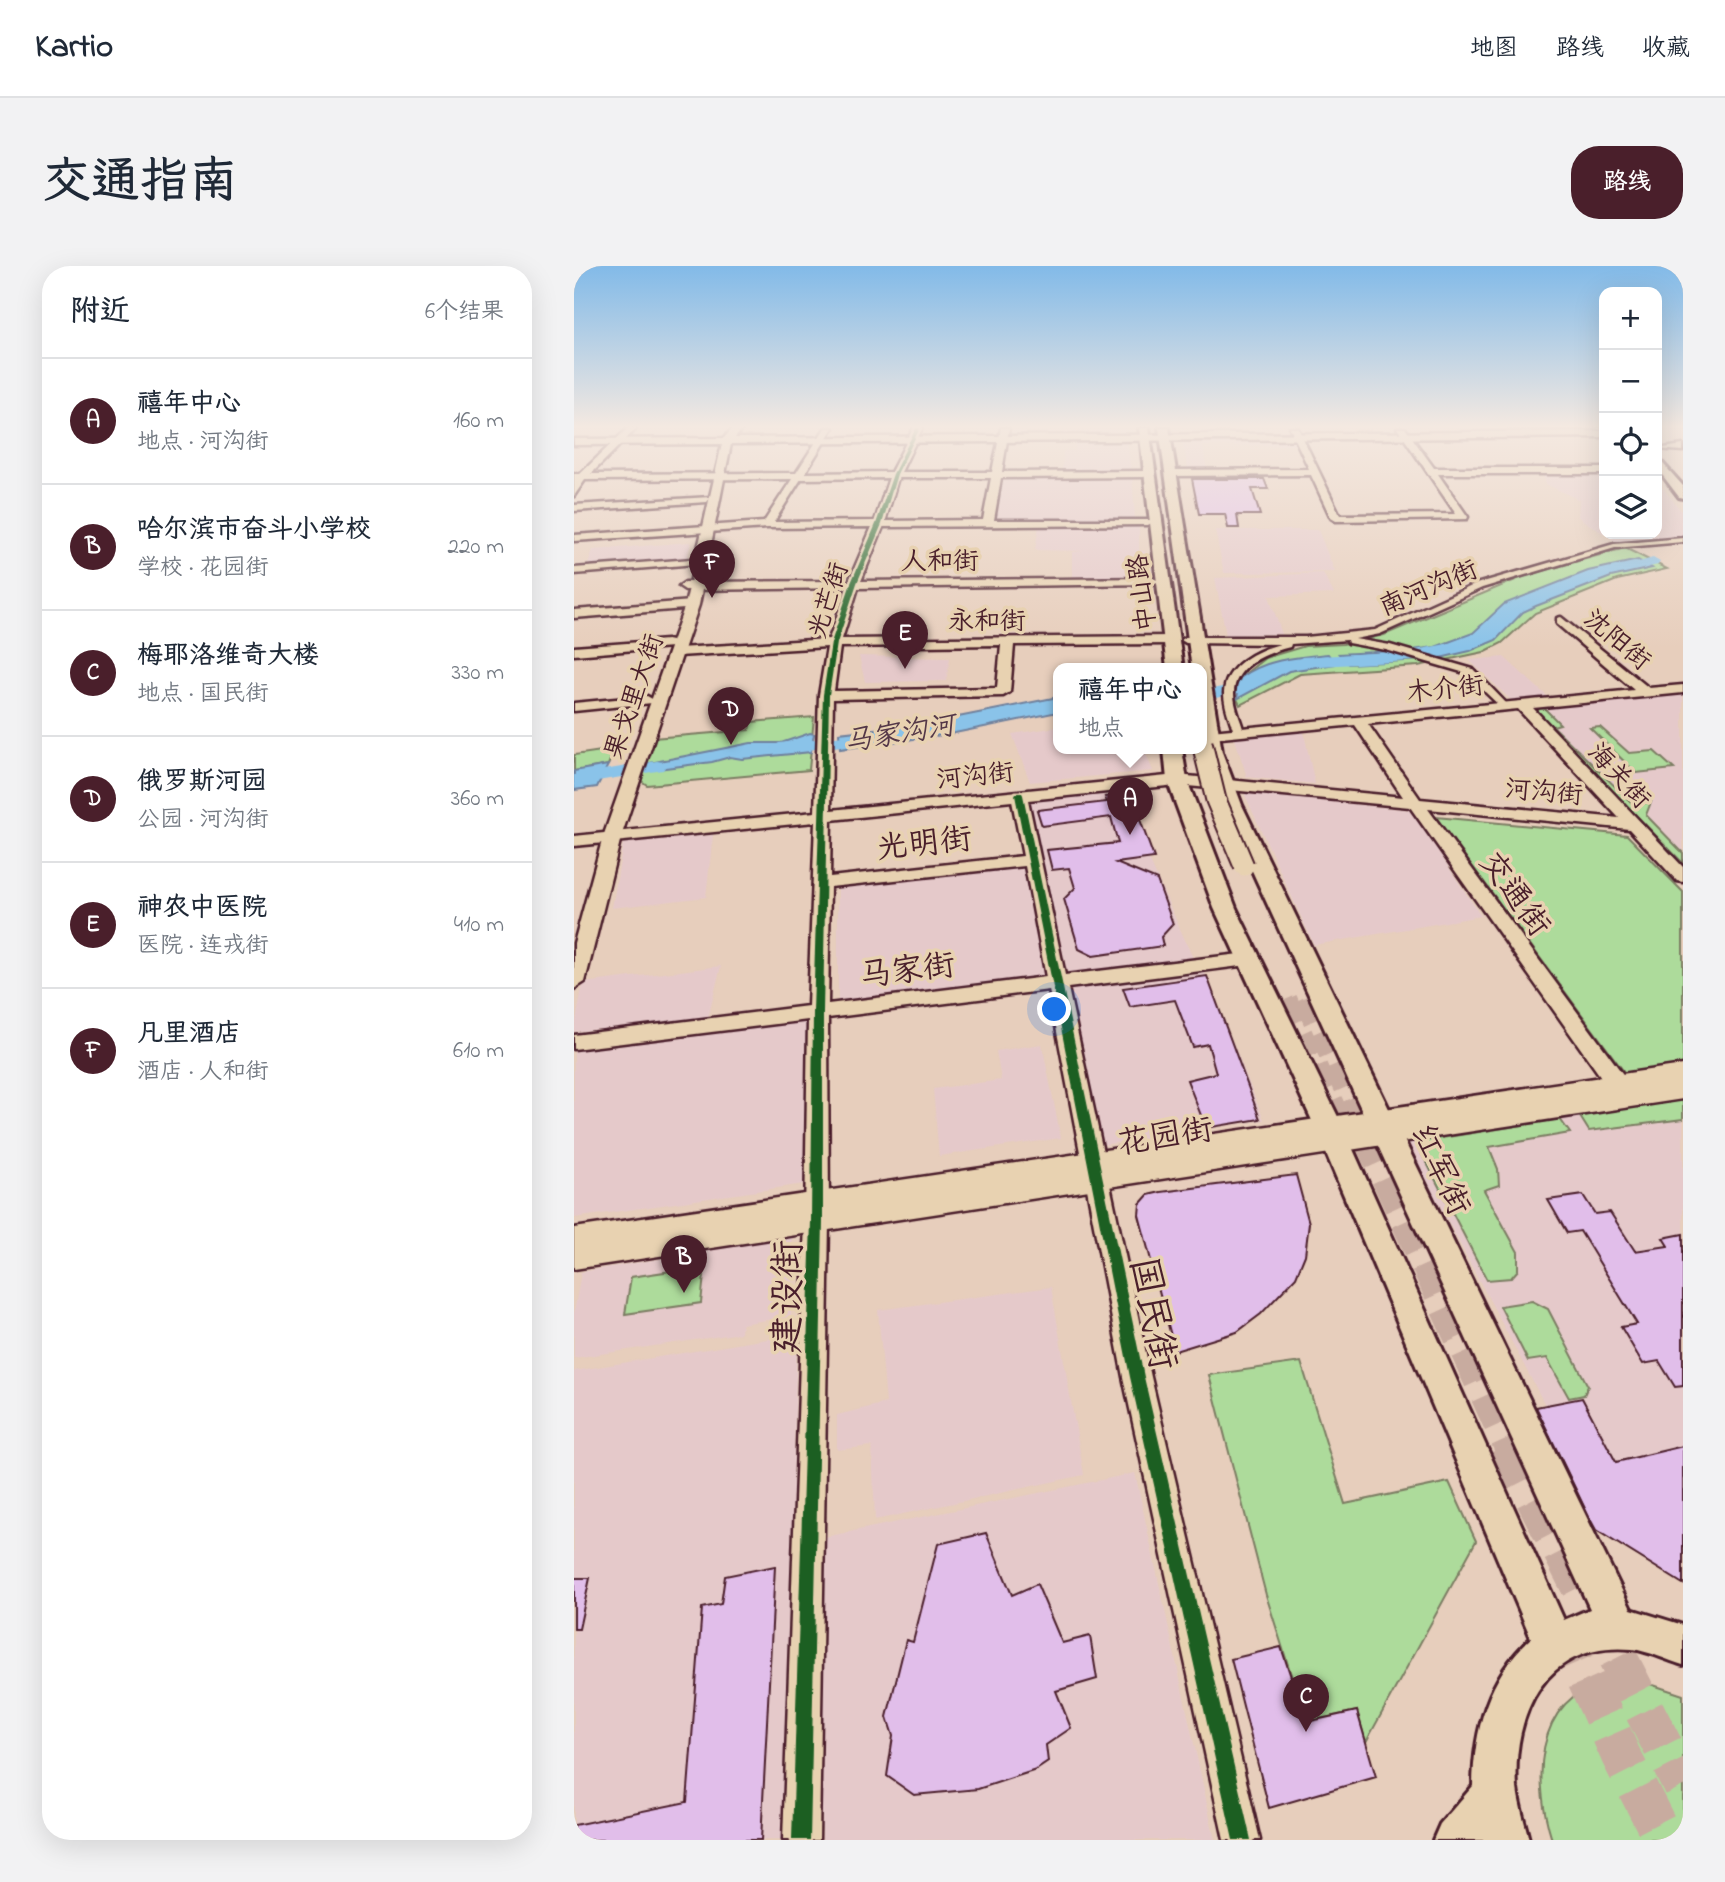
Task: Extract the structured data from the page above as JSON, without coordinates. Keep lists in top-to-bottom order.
{
  "streets": {
    "main road": [
      "中山路",
      "果戈里大街",
      "花园街",
      "红军街"
    ],
    "street": [
      "人和街",
      "南河沟街",
      "光芒街",
      "永和街",
      "沈阳街",
      "木介街",
      "河沟街",
      "海关街",
      "光明街",
      "交通街",
      "马家街",
      "建设街",
      "国民街"
    ]
  },
  "crossings": [
    ["人和街", "光芒街"],
    ["人和街", "果戈里大街"],
    ["南河沟街", "中山路"],
    ["中山路", "永和街"],
    ["光芒街", "永和街"],
    ["光芒街", "建设街"],
    ["永和街", "果戈里大街"],
    ["沈阳街", "木介街"],
    ["木介街", "海关街"],
    ["木介街", "交通街"],
    ["木介街", "红军街"],
    ["果戈里大街", "河沟街"],
    ["河沟街", "海关街"],
    ["河沟街", "交通街"],
    ["河沟街", "红军街"],
    ["河沟街", "建设街"],
    ["河沟街", "国民街"],
    ["光明街", "建设街"],
    ["光明街", "国民街"],
    ["交通街", "花园街"],
    ["马家街", "建设街"],
    ["马家街", "国民街"],
    ["花园街", "红军街"],
    ["花园街", "建设街"],
    ["花园街", "国民街"]
  ],
  "water": ["马家沟河"],
  "page": {
    "header": "Kartio",
    "nav": ["地图", "路线", "收藏"],
    "title": "交通指南",
    "buttons": "路线",
    "heading": ["附近", "6个结果"],
    "map_buttons": ["+", "−"],
    "list": [
      {
        "mark": "A",
        "name": "禧年中心",
        "note": "地点 · 河沟街",
        "value": "160 m"
      },
      {
        "mark": "B",
        "name": "哈尔滨市奋斗小学校",
        "note": "学校 · 花园街",
        "value": "220 m"
      },
      {
        "mark": "C",
        "name": "梅耶洛维奇大楼",
        "note": "地点 · 国民街",
        "value": "330 m"
      },
      {
        "mark": "D",
        "name": "俄罗斯河园",
        "note": "公园 · 河沟街",
        "value": "360 m"
      },
      {
        "mark": "E",
        "name": "神农中医院",
        "note": "医院 · 连戎街",
        "value": "410 m"
      },
      {
        "mark": "F",
        "name": "凡里酒店",
        "note": "酒店 · 人和街",
        "value": "610 m"
      }
    ],
    "pins": [
      "F",
      "E",
      "D",
      "A",
      "B",
      "C"
    ],
    "popup": ["禧年中心", "地点"]
  }
}
